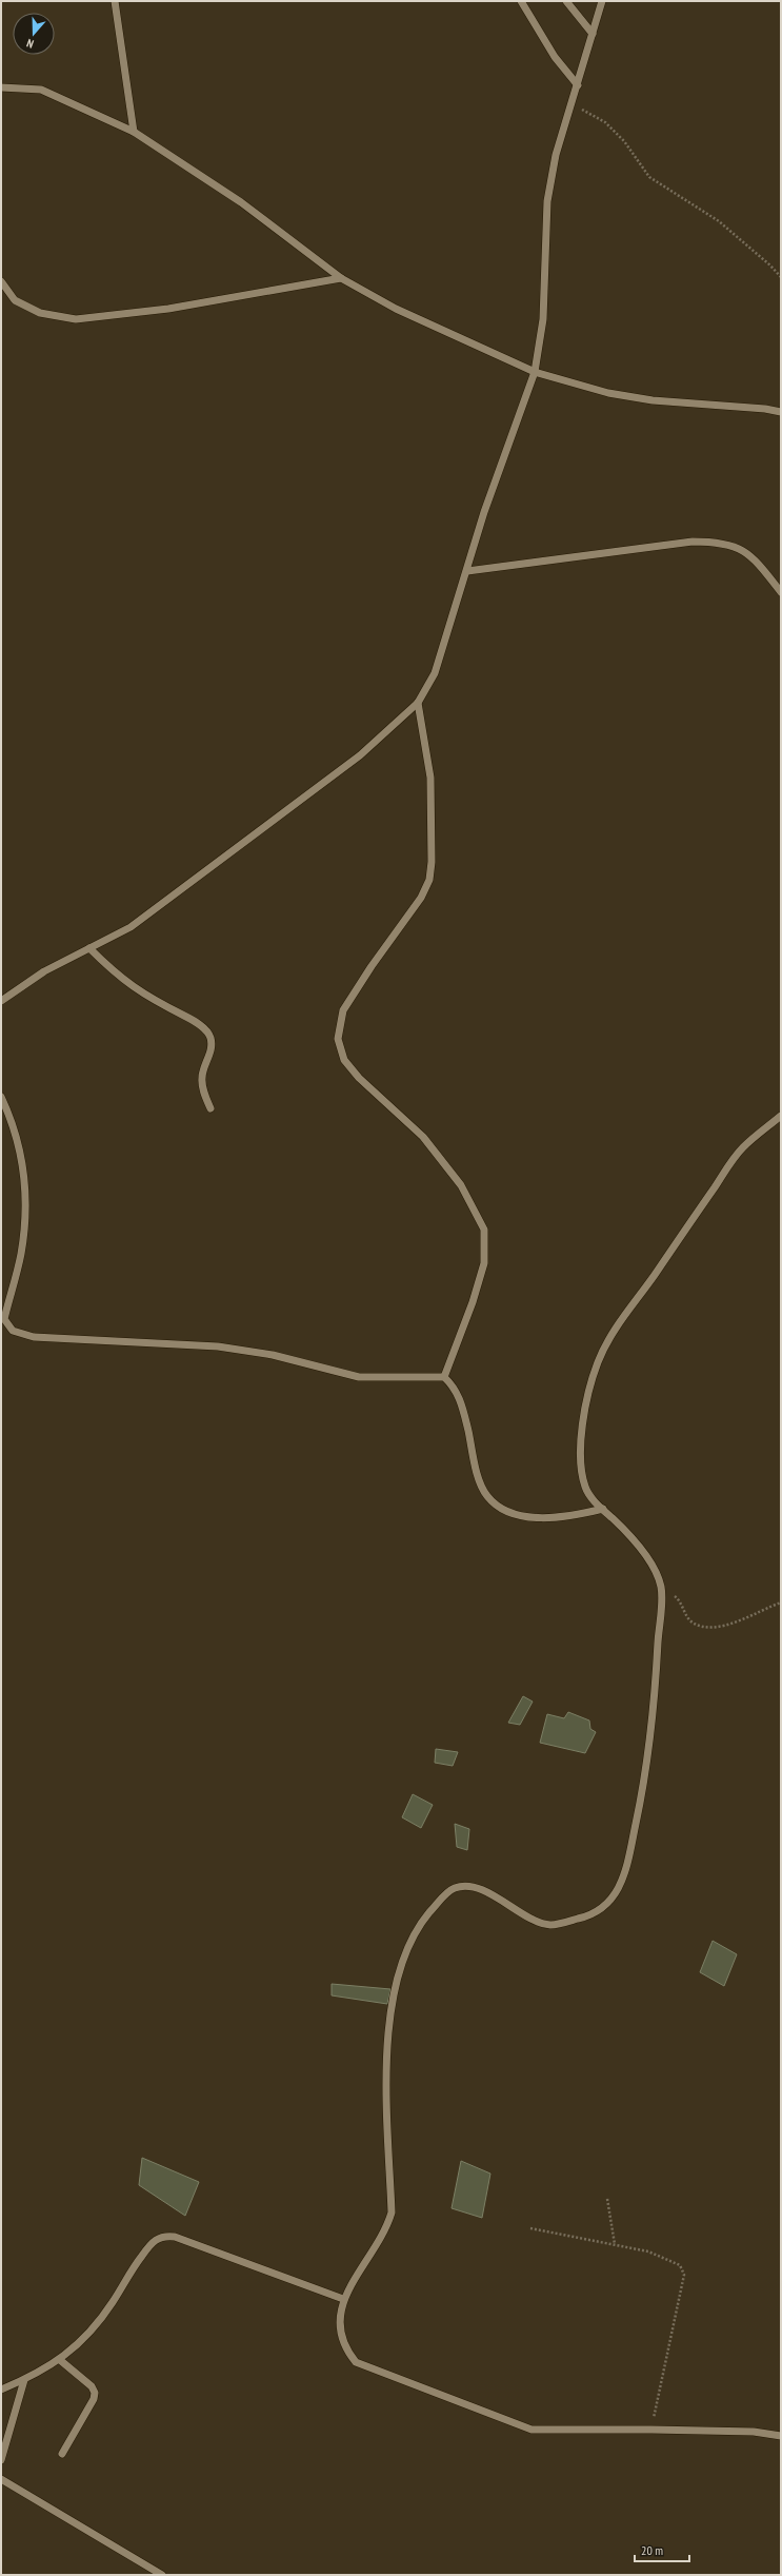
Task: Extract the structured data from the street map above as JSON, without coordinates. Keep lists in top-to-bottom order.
{
  "scale_bar": "20 m",
  "north": "bottom"
}
